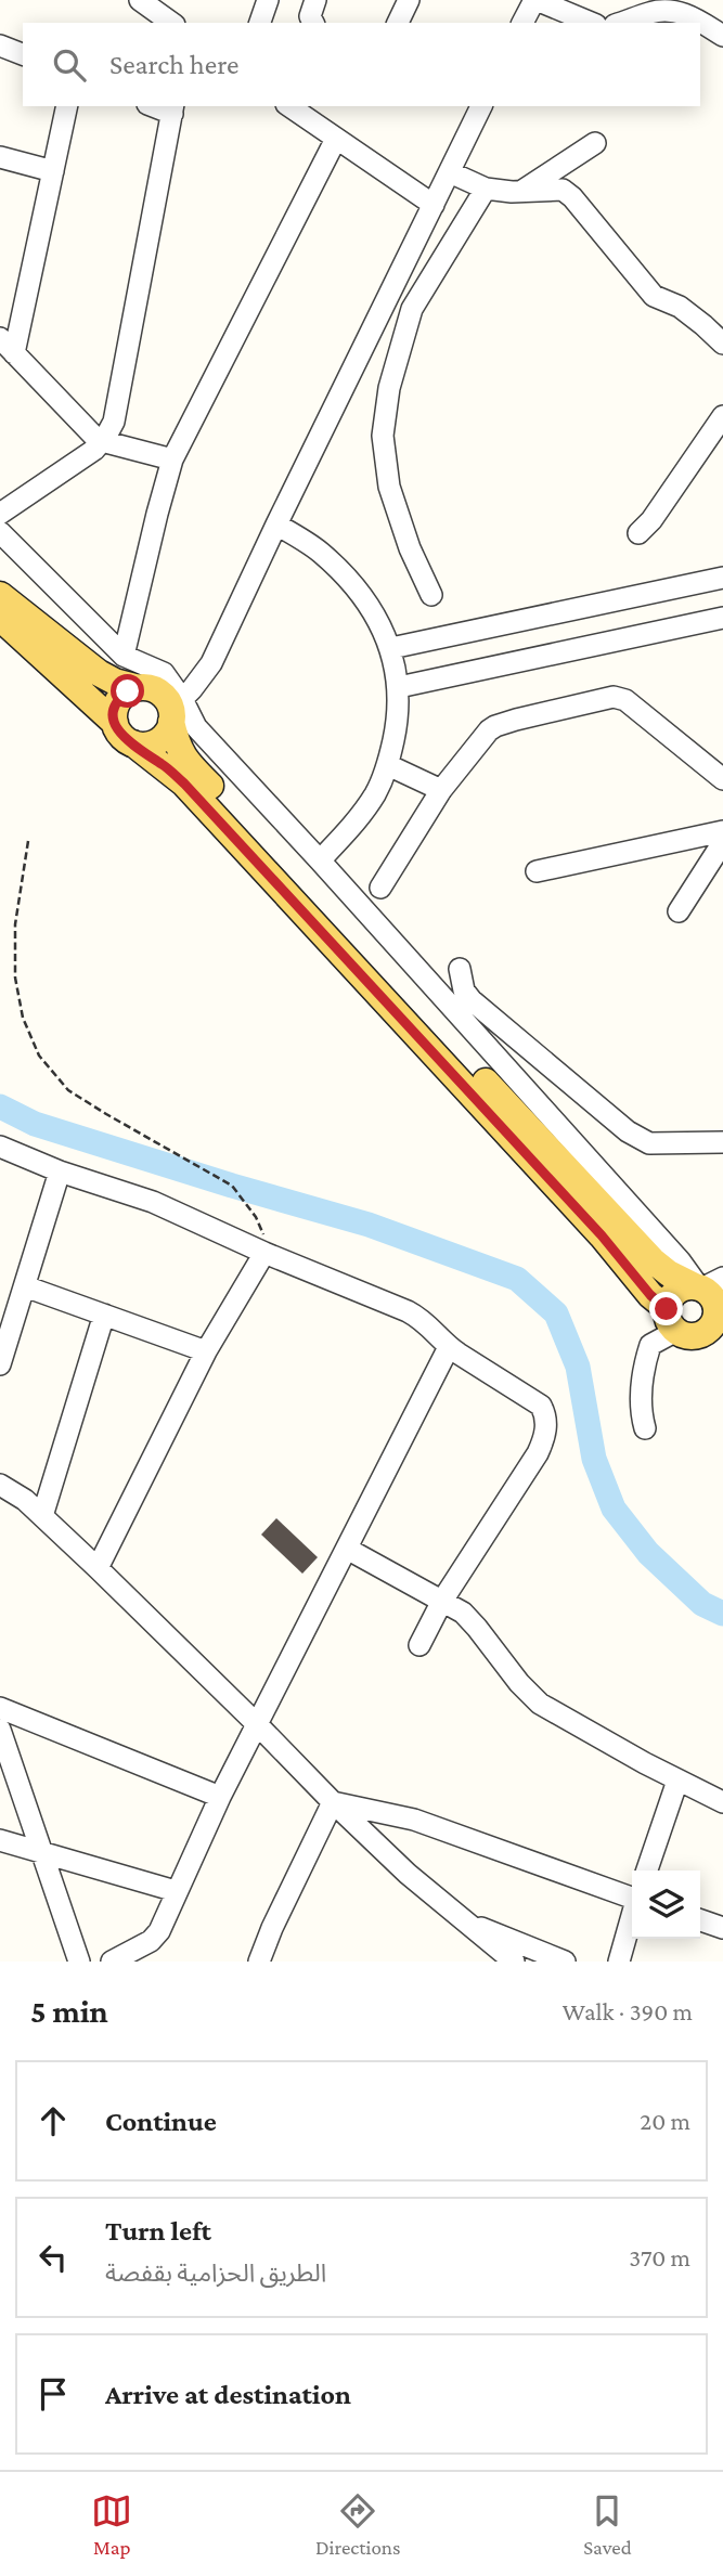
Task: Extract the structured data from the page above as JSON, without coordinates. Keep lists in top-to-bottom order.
{
  "page": {
    "search": "Search here",
    "heading": ["5 min", "Walk · 390 m"],
    "list": [
      ["Continue", "20 m"],
      ["Turn left", "الطريق الحزامية بقفصة", "370 m"],
      "Arrive at destination"
    ],
    "nav": ["Map", "Directions", "Saved"]
  }
}
